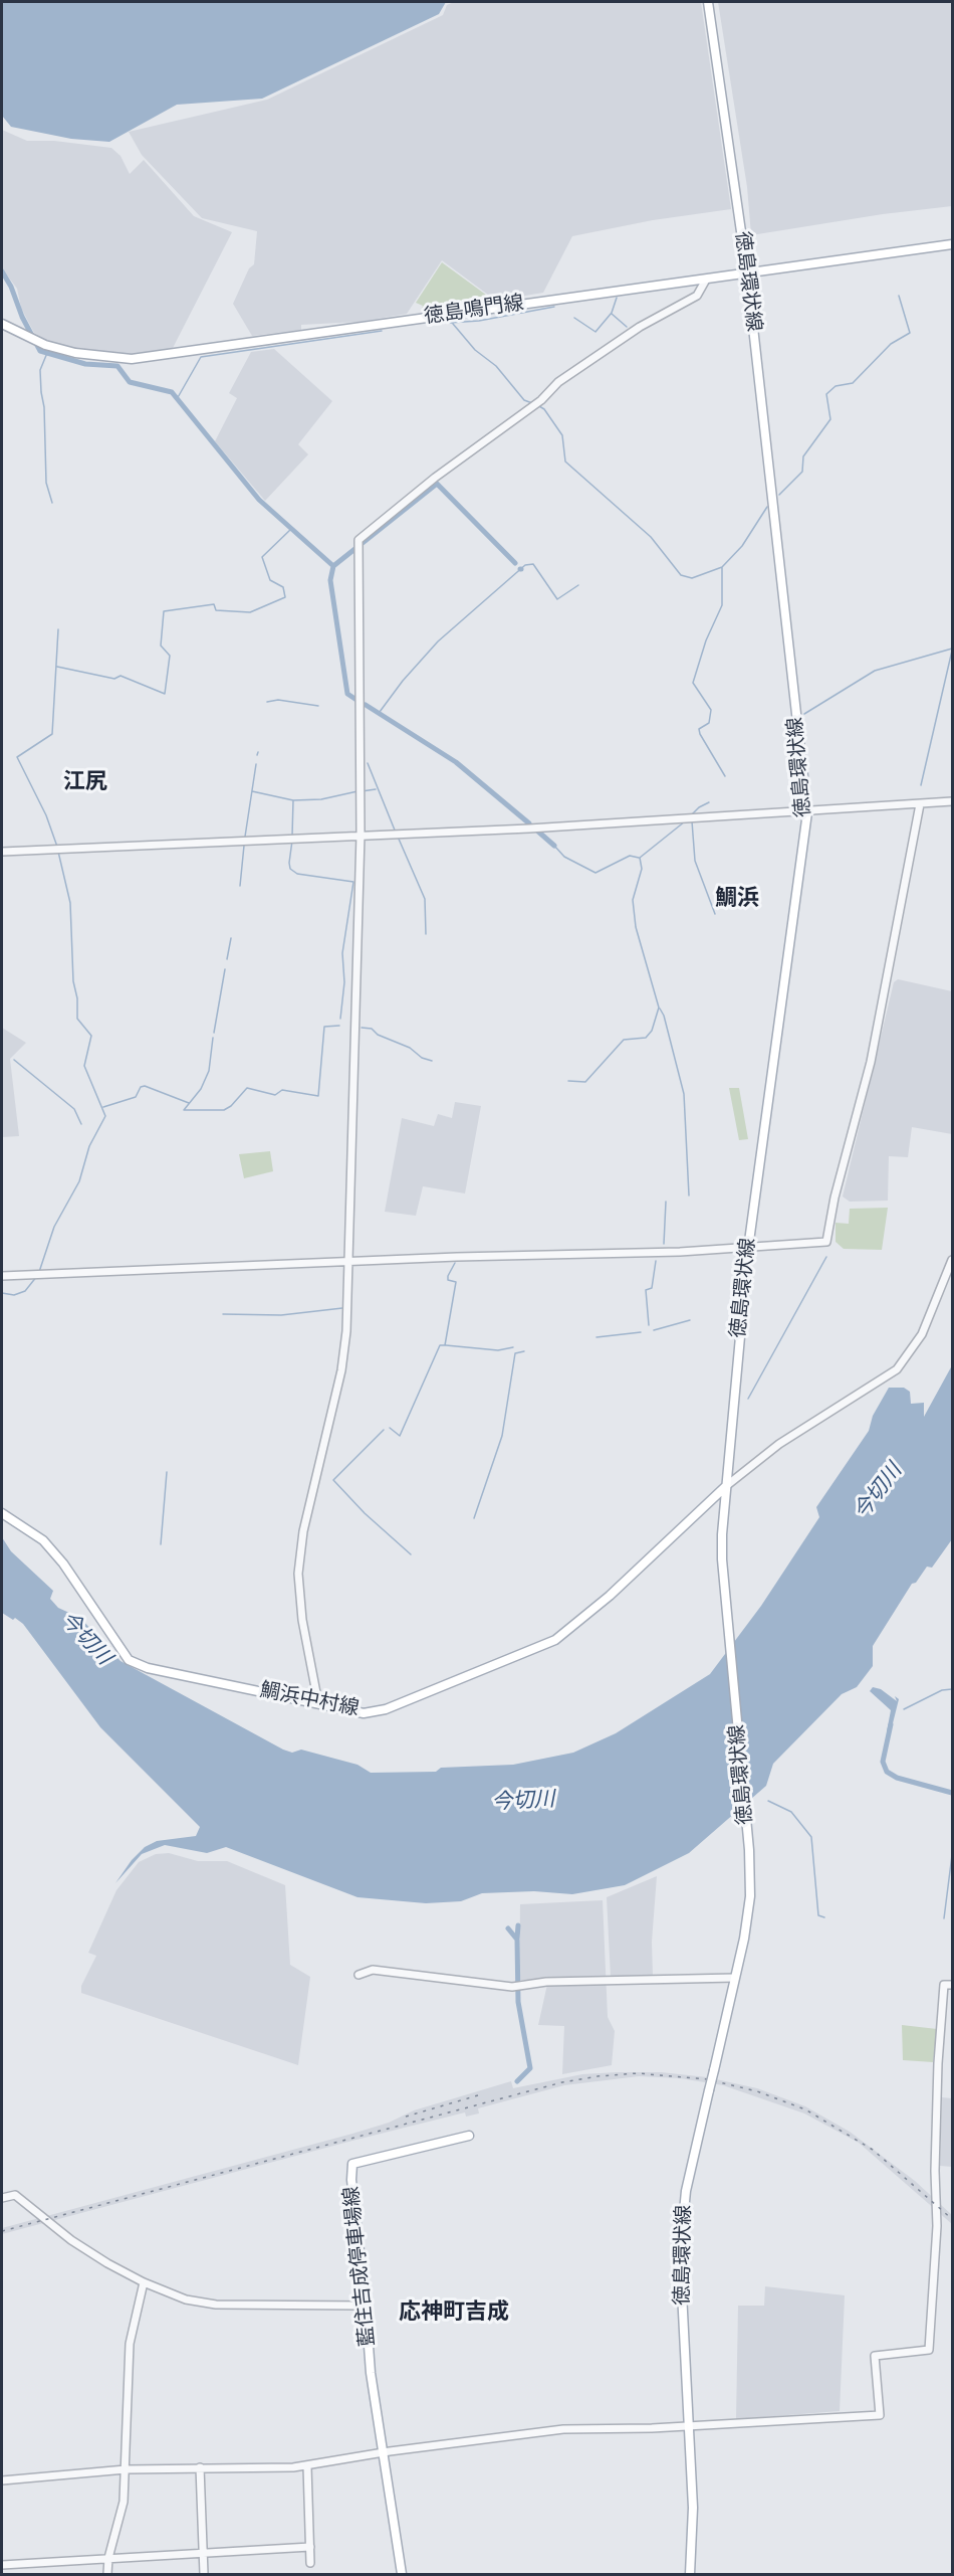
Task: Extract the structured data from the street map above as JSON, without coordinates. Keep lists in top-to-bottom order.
{
  "streets": {
    "main road": [
      "徳島環状線",
      "徳島鳴門線",
      "鯛浜中村線",
      "藍住吉成停車場線"
    ]
  },
  "crossings": [
    ["徳島環状線", "徳島鳴門線"],
    ["徳島環状線", "鯛浜中村線"]
  ],
  "districts": ["江尻", "鯛浜", "応神町吉成"],
  "water": ["今切川"]
}
